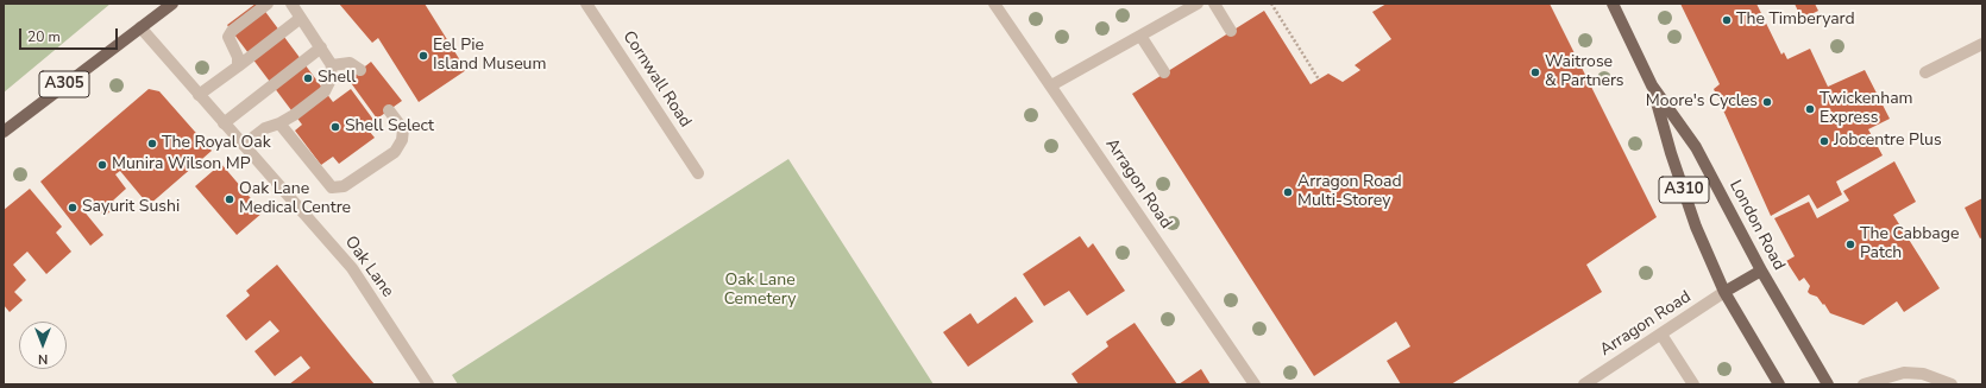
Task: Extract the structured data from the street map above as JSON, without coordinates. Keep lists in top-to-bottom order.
{
  "streets": {
    "main road": ["A305", "A310", "London Road"],
    "street": ["Cornwall Road", "Arragon Road", "Oak Lane"]
  },
  "crossings": [
    ["A305", "Oak Lane"],
    ["Arragon Road", "London Road"]
  ],
  "parks": ["Oak Lane Cemetery"],
  "places": [
    "The Timberyard",
    "Eel Pie Island Museum",
    "Waitrose & Partners",
    "Shell",
    "Moore's Cycles",
    "Twickenham Express",
    "Shell Select",
    "Jobcentre Plus",
    "The Royal Oak",
    "Munira Wilson MP",
    "Arragon Road Multi-Storey",
    "Oak Lane Medical Centre",
    "Sayurit Sushi",
    "The Cabbage Patch"
  ],
  "scale_bar": "20 m",
  "north": "bottom"
}
